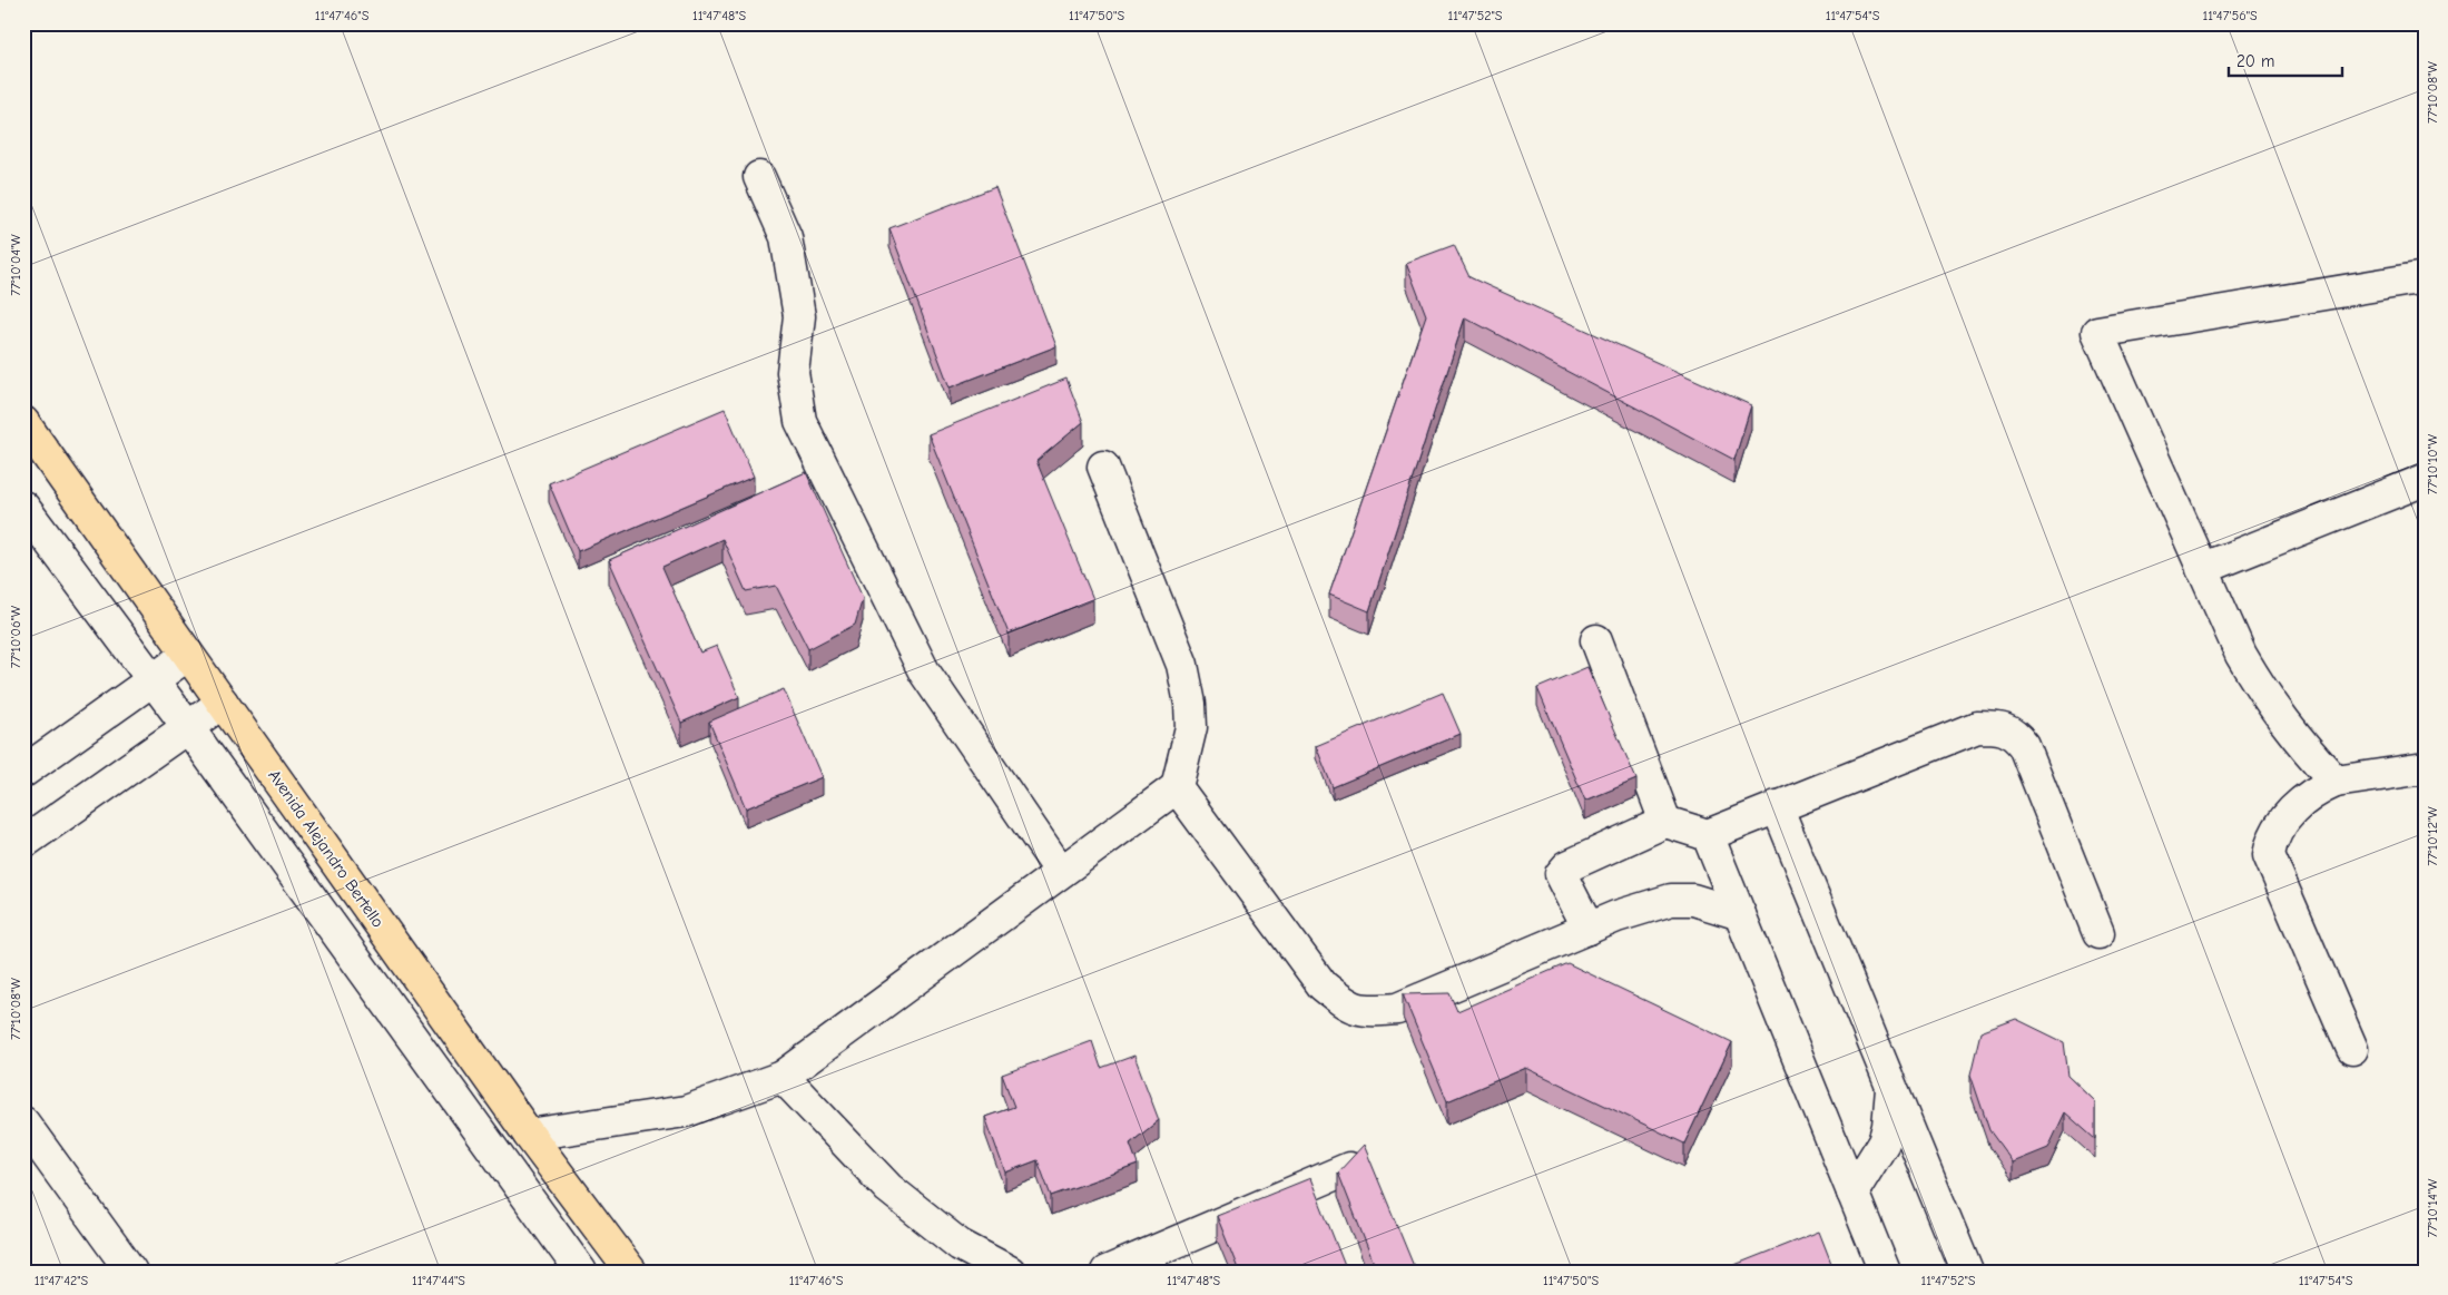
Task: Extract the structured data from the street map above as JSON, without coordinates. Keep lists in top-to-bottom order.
{
  "streets": {
    "main road": ["Avenida Alejandro Bertello"]
  },
  "scale_bar": "20 m",
  "coordinates": [
    "11°47'46\"S",
    "11°47'48\"S",
    "11°47'50\"S",
    "11°47'52\"S",
    "11°47'54\"S",
    "11°47'56\"S",
    "77°10'08\"W",
    "77°10'04\"W",
    "77°10'10\"W",
    "77°10'06\"W",
    "77°10'12\"W",
    "77°10'14\"W",
    "11°47'42\"S",
    "11°47'44\"S"
  ]
}
